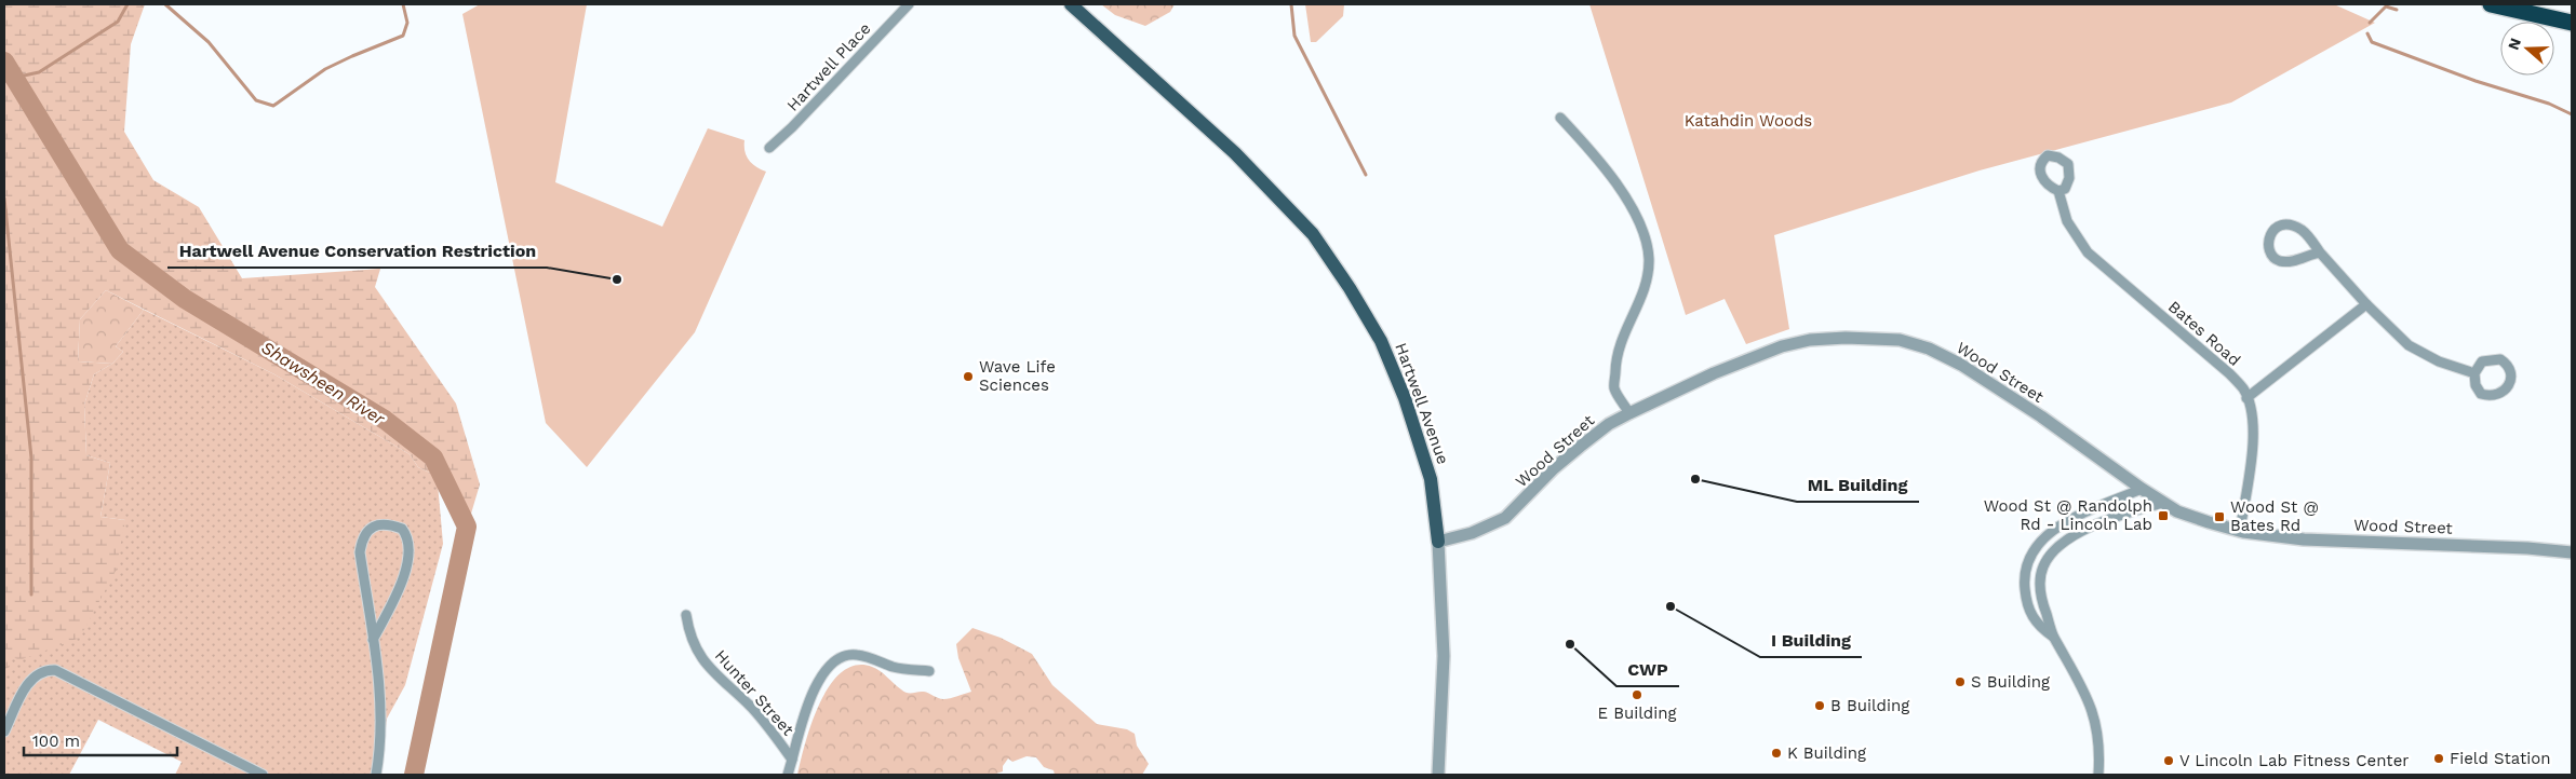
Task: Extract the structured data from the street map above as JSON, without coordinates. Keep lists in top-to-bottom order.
{
  "streets": {
    "main road": ["Hartwell Avenue"],
    "street": [
      "Hartwell Place",
      "Bates Road",
      "Wood Street",
      "Hunter Street"
    ]
  },
  "crossings": [
    ["Bates Road", "Wood Street"],
    ["Wood Street", "Hartwell Avenue"]
  ],
  "water": ["Shawsheen River"],
  "parks": ["Katahdin Woods"],
  "places": {
    "other": [
      "Hartwell Avenue Conservation Restriction",
      "Wave Life Sciences",
      "ML Building",
      "I Building",
      "CWP",
      "S Building",
      "E Building",
      "B Building",
      "K Building",
      "Field Station",
      "V Lincoln Lab Fitness Center"
    ],
    "transit": ["Wood St @ Randolph Rd - Lincoln Lab", "Wood St @ Bates Rd"]
  },
  "scale_bar": "100 m",
  "north": "left"
}
